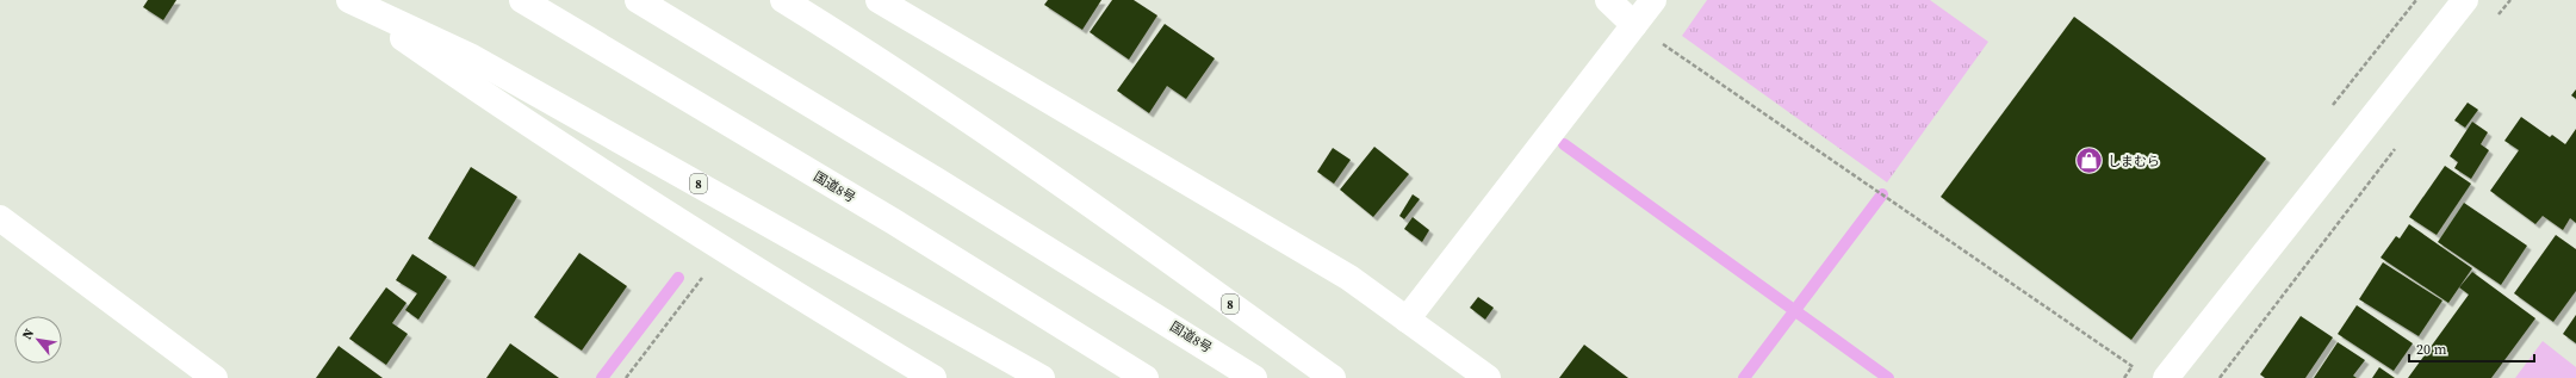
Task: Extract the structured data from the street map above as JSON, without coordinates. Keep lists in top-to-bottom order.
{
  "streets": {
    "main road": ["8", "国道8号"]
  },
  "places": {
    "shop": ["しまむら"]
  },
  "scale_bar": "20 m",
  "north": "top left"
}
